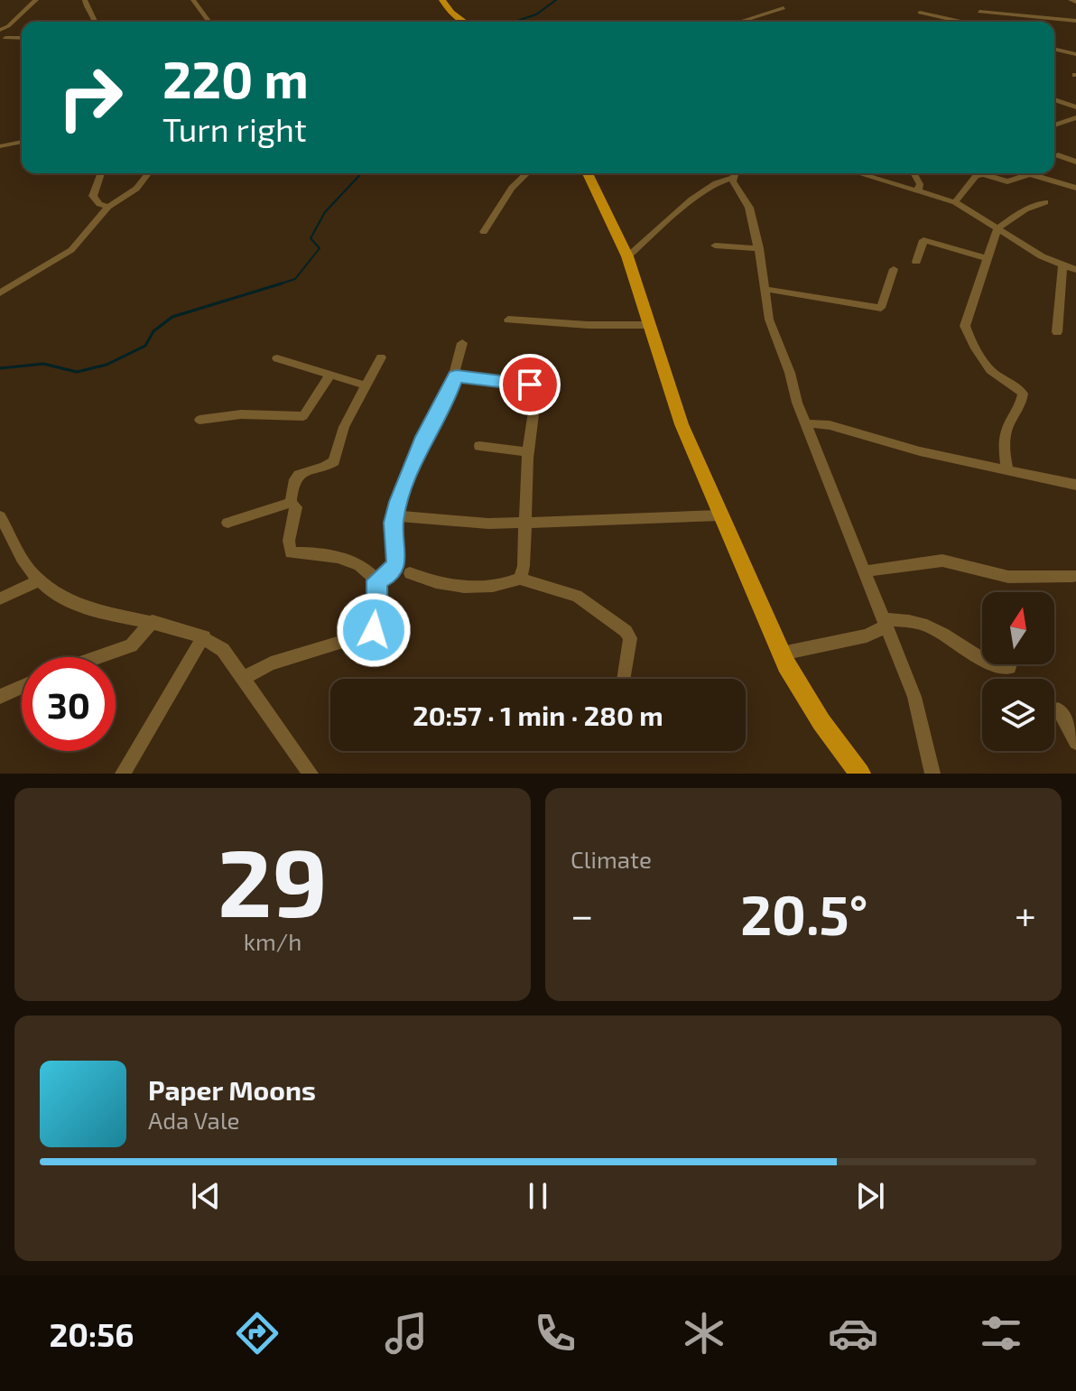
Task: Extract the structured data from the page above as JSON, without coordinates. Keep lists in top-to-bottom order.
{
  "north": "top",
  "page": {
    "turn": ["220 m", "Turn right"],
    "limit": "30",
    "trip": "20:57 · 1 min · 280 m",
    "tile": [
      ["29", "km/h"],
      "Climate"
    ],
    "heat": ["−", "20.5°", "+"],
    "song": ["Paper Moons", "Ada Vale"],
    "tabs": "20:56"
  }
}
